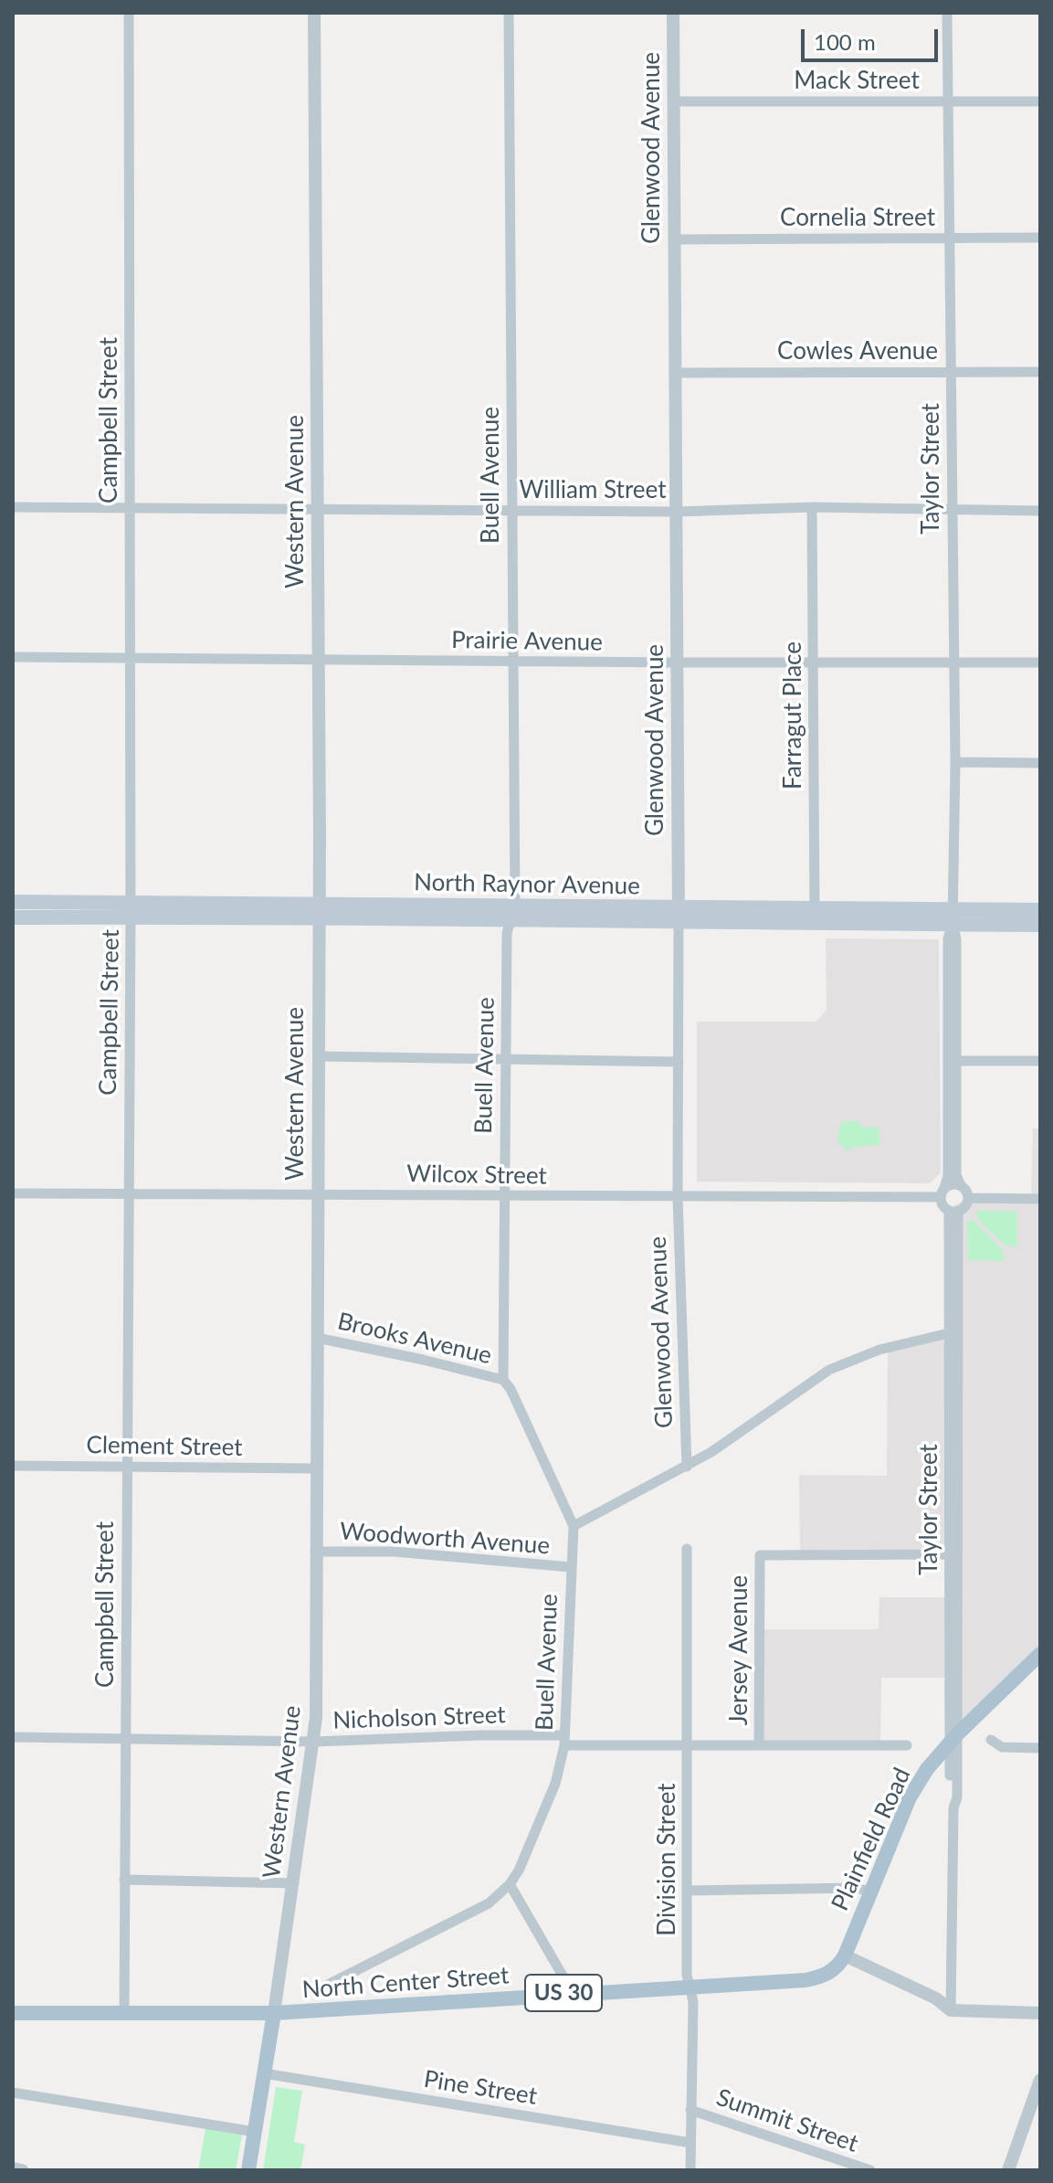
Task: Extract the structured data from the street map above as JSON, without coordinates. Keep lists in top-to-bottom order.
{
  "streets": {
    "main road": [
      "Western Avenue",
      "North Raynor Avenue",
      "Plainfield Road",
      "North Center Street",
      "US 30"
    ],
    "street": [
      "Mack Street",
      "Glenwood Avenue",
      "Cornelia Street",
      "Cowles Avenue",
      "Campbell Street",
      "Taylor Street",
      "Buell Avenue",
      "William Street",
      "Prairie Avenue",
      "Farragut Place",
      "Wilcox Street",
      "Brooks Avenue",
      "Clement Street",
      "Woodworth Avenue",
      "Jersey Avenue",
      "Nicholson Street",
      "Division Street",
      "Pine Street",
      "Summit Street"
    ]
  },
  "crossings": [
    ["Mack Street", "Glenwood Avenue"],
    ["Mack Street", "Taylor Street"],
    ["Glenwood Avenue", "Cornelia Street"],
    ["Glenwood Avenue", "Cowles Avenue"],
    ["Glenwood Avenue", "William Street"],
    ["Glenwood Avenue", "Prairie Avenue"],
    ["Glenwood Avenue", "North Raynor Avenue"],
    ["Glenwood Avenue", "Wilcox Street"],
    ["Cornelia Street", "Taylor Street"],
    ["Cowles Avenue", "Taylor Street"],
    ["Campbell Street", "William Street"],
    ["Campbell Street", "Prairie Avenue"],
    ["Campbell Street", "North Raynor Avenue"],
    ["Campbell Street", "Wilcox Street"],
    ["Campbell Street", "Clement Street"],
    ["Campbell Street", "Nicholson Street"],
    ["Campbell Street", "North Center Street"],
    ["Taylor Street", "William Street"],
    ["Taylor Street", "Prairie Avenue"],
    ["Taylor Street", "North Raynor Avenue"],
    ["Taylor Street", "Wilcox Street"],
    ["Taylor Street", "Jersey Avenue"],
    ["Taylor Street", "Plainfield Road"],
    ["Buell Avenue", "William Street"],
    ["Buell Avenue", "Prairie Avenue"],
    ["Buell Avenue", "North Raynor Avenue"],
    ["Buell Avenue", "Wilcox Street"],
    ["Buell Avenue", "Brooks Avenue"],
    ["Buell Avenue", "Woodworth Avenue"],
    ["Buell Avenue", "Nicholson Street"],
    ["William Street", "Western Avenue"],
    ["William Street", "Farragut Place"],
    ["Western Avenue", "Prairie Avenue"],
    ["Western Avenue", "North Raynor Avenue"],
    ["Western Avenue", "Wilcox Street"],
    ["Western Avenue", "Brooks Avenue"],
    ["Western Avenue", "Clement Street"],
    ["Western Avenue", "Woodworth Avenue"],
    ["Western Avenue", "Nicholson Street"],
    ["Western Avenue", "North Center Street"],
    ["Western Avenue", "Pine Street"],
    ["Prairie Avenue", "Farragut Place"],
    ["Farragut Place", "North Raynor Avenue"],
    ["Jersey Avenue", "Nicholson Street"],
    ["Nicholson Street", "Division Street"],
    ["Plainfield Road", "North Center Street"],
    ["Division Street", "North Center Street"],
    ["Division Street", "Pine Street"],
    ["Division Street", "Summit Street"]
  ],
  "scale_bar": "100 m"
}
